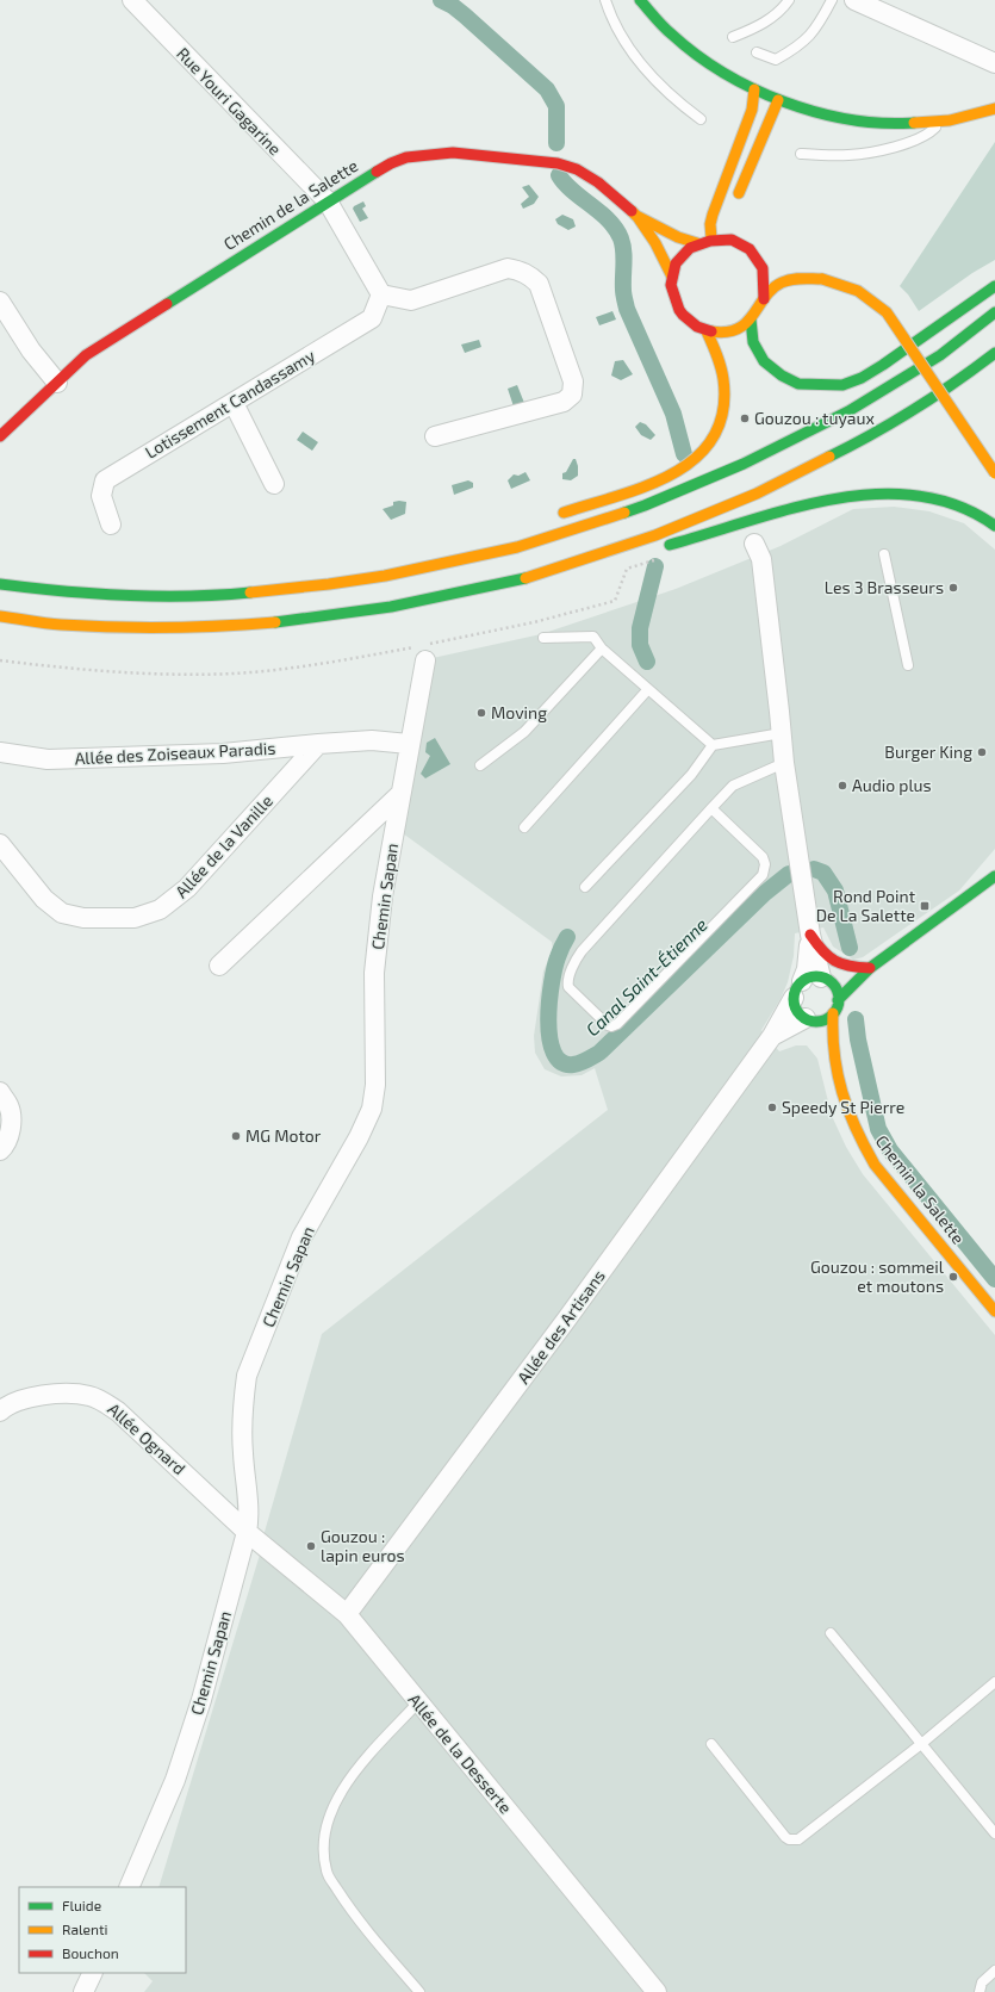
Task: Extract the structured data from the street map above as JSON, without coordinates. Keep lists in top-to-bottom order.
{
  "streets": {
    "main road": ["Chemin de la Salette", "Chemin la Salette"],
    "street": [
      "Rue Youri Gagarine",
      "Lotissement Candassamy",
      "Allée des Zoiseaux Paradis",
      "Allée de la Vanille",
      "Chemin Sapan",
      "Allée des Artisans",
      "Allée Ognard",
      "Allée de la Desserte"
    ]
  },
  "crossings": [
    ["Rue Youri Gagarine", "Chemin de la Salette"],
    ["Allée des Zoiseaux Paradis", "Allée de la Vanille"],
    ["Allée des Zoiseaux Paradis", "Chemin Sapan"],
    ["Chemin Sapan", "Allée Ognard"],
    ["Chemin Sapan", "Allée de la Desserte"],
    ["Chemin la Salette", "Allée des Artisans"],
    ["Allée des Artisans", "Allée de la Desserte"],
    ["Allée Ognard", "Allée de la Desserte"]
  ],
  "water": ["Canal Saint-Étienne"],
  "places": {
    "other": [
      "Gouzou : tuyaux",
      "Les 3 Brasseurs",
      "Moving",
      "Burger King",
      "Audio plus",
      "Speedy St Pierre",
      "MG Motor",
      "Gouzou : sommeil et moutons",
      "Gouzou : lapin euros"
    ],
    "transit": ["Rond Point De La Salette"]
  },
  "legend": ["Fluide", "Ralenti", "Bouchon"]
}
